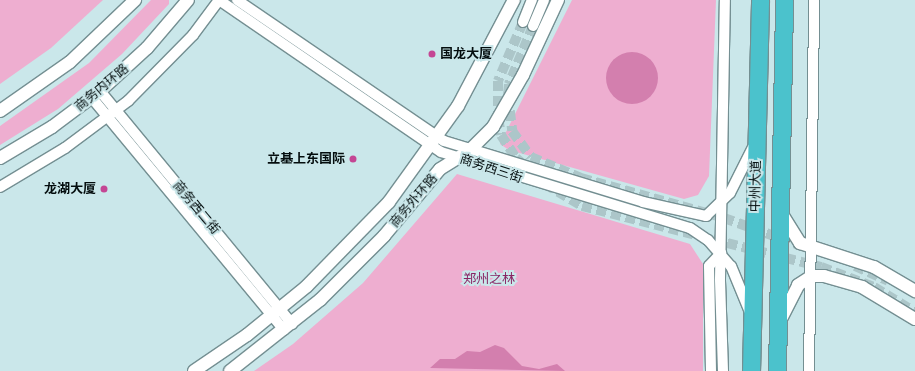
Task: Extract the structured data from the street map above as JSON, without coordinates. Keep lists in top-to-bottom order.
{
  "streets": {
    "highway": ["中州大道"],
    "street": [
      "商务内环路",
      "商务西三街",
      "商务外环路",
      "商务西二街"
    ]
  },
  "crossings": [
    ["商务内环路", "商务西二街"],
    ["商务西三街", "中州大道"],
    ["商务西三街", "商务外环路"],
    ["商务外环路", "商务西二街"]
  ],
  "parks": ["郑州之林"],
  "places": ["国龙大厦", "立基上东国际", "龙湖大厦"]
}
